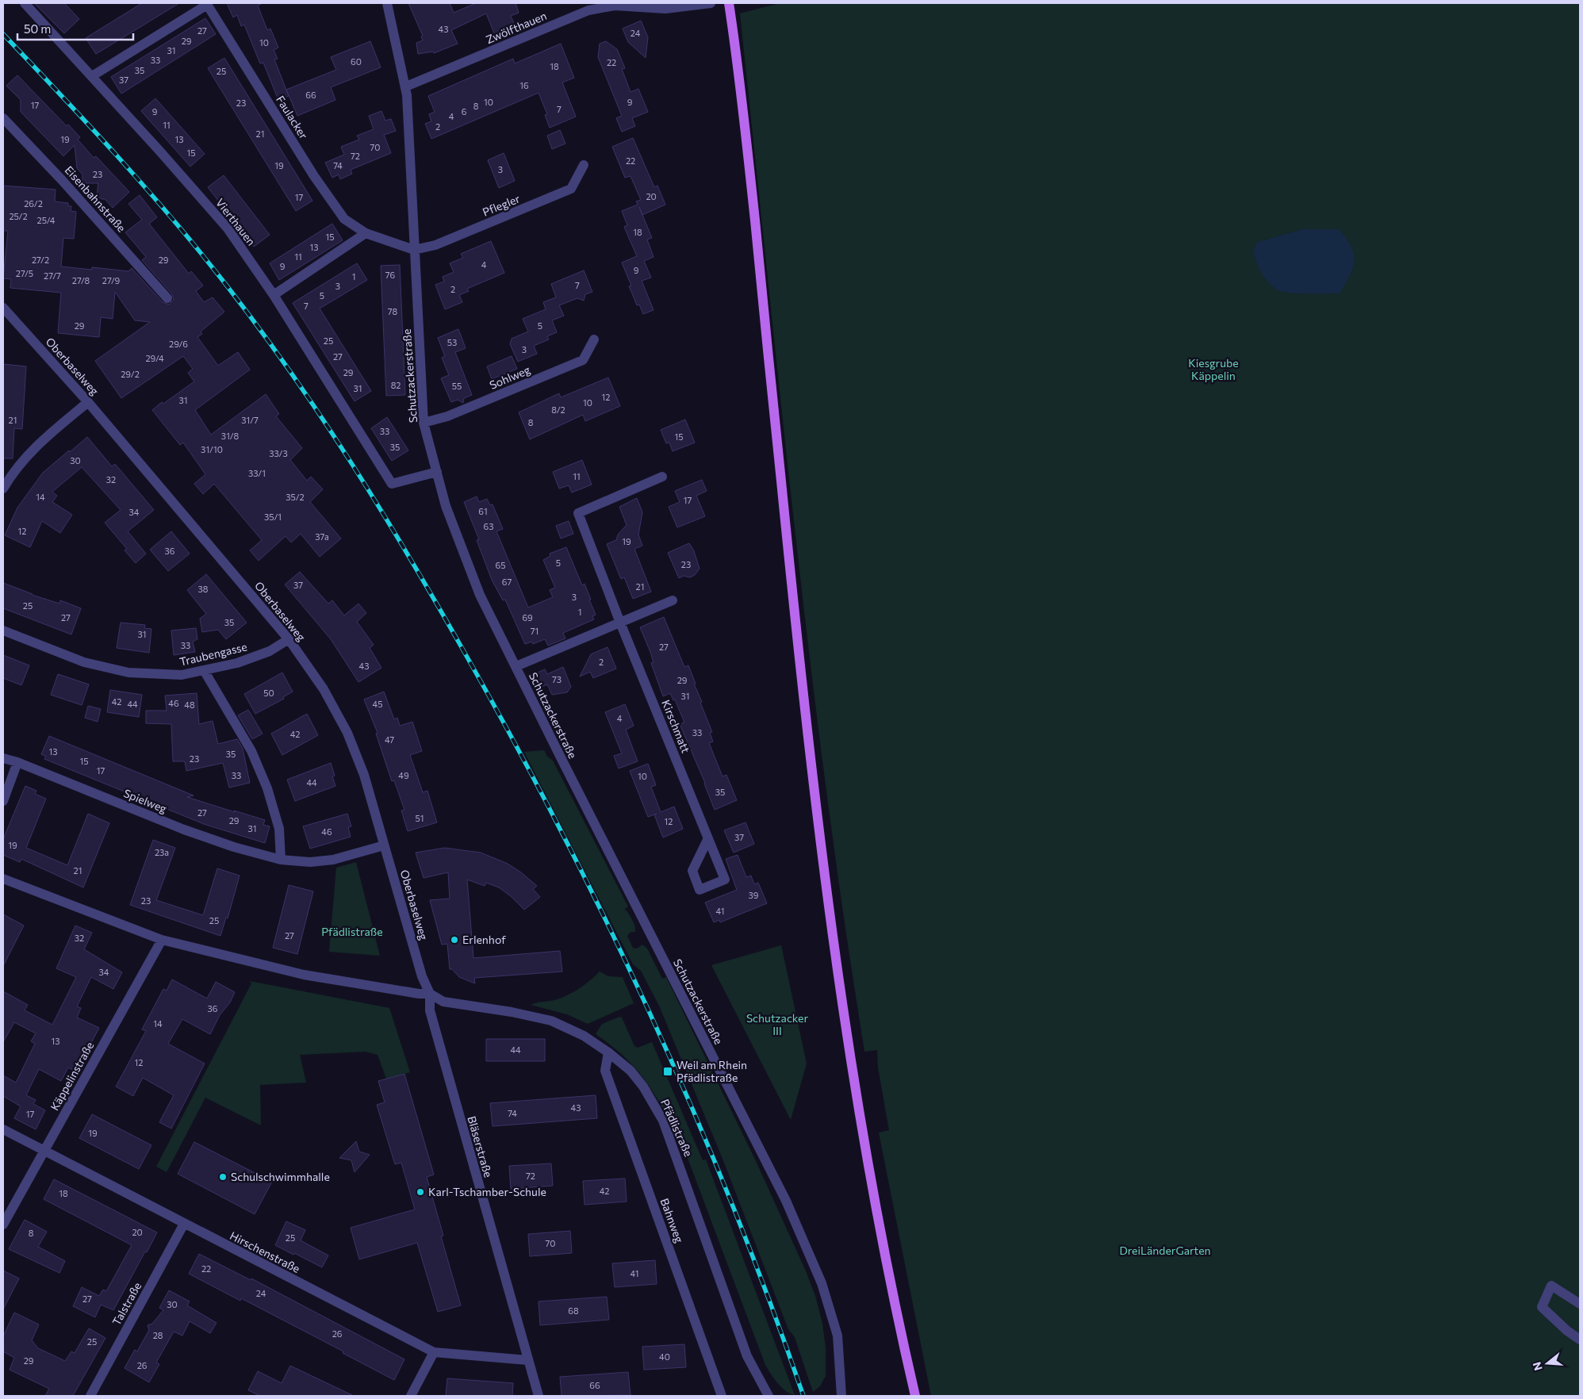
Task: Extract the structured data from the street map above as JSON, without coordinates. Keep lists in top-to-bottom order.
{
  "streets": {
    "street": [
      "Zwölfthauen",
      "Faulacker",
      "Eisenbahnstraße",
      "Pflegler",
      "Vierthauen",
      "Oberbaselweg",
      "Schutzackerstraße",
      "Sohlweg",
      "Traubengasse",
      "Kirschmatt",
      "Spielweg",
      "Käppelinstraße",
      "Pfädlistraße",
      "Bläserstraße",
      "Bahnweg",
      "Hirschenstraße",
      "Talstraße"
    ]
  },
  "crossings": [
    ["Zwölfthauen", "Schutzackerstraße"],
    ["Faulacker", "Pflegler"],
    ["Faulacker", "Vierthauen"],
    ["Faulacker", "Schutzackerstraße"],
    ["Pflegler", "Schutzackerstraße"],
    ["Vierthauen", "Schutzackerstraße"],
    ["Oberbaselweg", "Traubengasse"],
    ["Oberbaselweg", "Spielweg"],
    ["Oberbaselweg", "Pfädlistraße"],
    ["Oberbaselweg", "Bläserstraße"],
    ["Schutzackerstraße", "Sohlweg"],
    ["Käppelinstraße", "Pfädlistraße"],
    ["Käppelinstraße", "Hirschenstraße"],
    ["Pfädlistraße", "Bläserstraße"],
    ["Pfädlistraße", "Bahnweg"],
    ["Bläserstraße", "Hirschenstraße"],
    ["Hirschenstraße", "Talstraße"]
  ],
  "parks": [
    "Kiesgrube Käppelin",
    "Pfädlistraße",
    "Schutzacker III",
    "DreiLänderGarten"
  ],
  "places": {
    "other": ["Erlenhof", "Schulschwimmhalle", "Karl-Tschamber-Schule"],
    "transit": ["Weil am Rhein Pfädlistraße"]
  },
  "house_numbers": [
    "43",
    "27",
    "24",
    "29",
    "10",
    "31",
    "33",
    "60",
    "22",
    "18",
    "35",
    "25",
    "37",
    "16",
    "66",
    "10",
    "9",
    "23",
    "17",
    "8",
    "7",
    "9",
    "6",
    "4",
    "11",
    "2",
    "21",
    "19",
    "13",
    "70",
    "15",
    "72",
    "22",
    "19",
    "74",
    "3",
    "23",
    "20",
    "17",
    "26/2",
    "25/2",
    "25/4",
    "18",
    "15",
    "13",
    "11",
    "27/2",
    "29",
    "4",
    "9",
    "9",
    "27/5",
    "76",
    "27/7",
    "1",
    "27/8",
    "27/9",
    "7",
    "3",
    "2",
    "5",
    "7",
    "78",
    "29",
    "5",
    "25",
    "53",
    "29/6",
    "3",
    "27",
    "29/4",
    "29",
    "29/2",
    "82",
    "55",
    "31",
    "12",
    "31",
    "10",
    "8/2",
    "21",
    "31/7",
    "8",
    "33",
    "31/8",
    "15",
    "35",
    "31/10",
    "33/3",
    "30",
    "33/1",
    "11",
    "32",
    "14",
    "35/2",
    "17",
    "61",
    "34",
    "35/1",
    "63",
    "12",
    "37a",
    "19",
    "36",
    "5",
    "23",
    "65",
    "67",
    "37",
    "21",
    "38",
    "3",
    "25",
    "1",
    "27",
    "69",
    "35",
    "71",
    "31",
    "33",
    "27",
    "2",
    "43",
    "73",
    "29",
    "50",
    "31",
    "42",
    "46",
    "44",
    "45",
    "48",
    "4",
    "33",
    "42",
    "47",
    "13",
    "35",
    "23",
    "15",
    "17",
    "33",
    "49",
    "10",
    "44",
    "35",
    "27",
    "51",
    "29",
    "12",
    "31",
    "46",
    "37",
    "19",
    "23a",
    "21",
    "39",
    "23",
    "41",
    "25",
    "27",
    "32",
    "34",
    "36",
    "14",
    "13",
    "44",
    "12",
    "43",
    "74",
    "17",
    "19",
    "72",
    "42",
    "18",
    "20",
    "8",
    "25",
    "70",
    "22",
    "41",
    "24",
    "27",
    "30",
    "68",
    "26",
    "28",
    "25",
    "40",
    "29",
    "26",
    "66"
  ],
  "scale_bar": "50 m",
  "north": "left"
}
